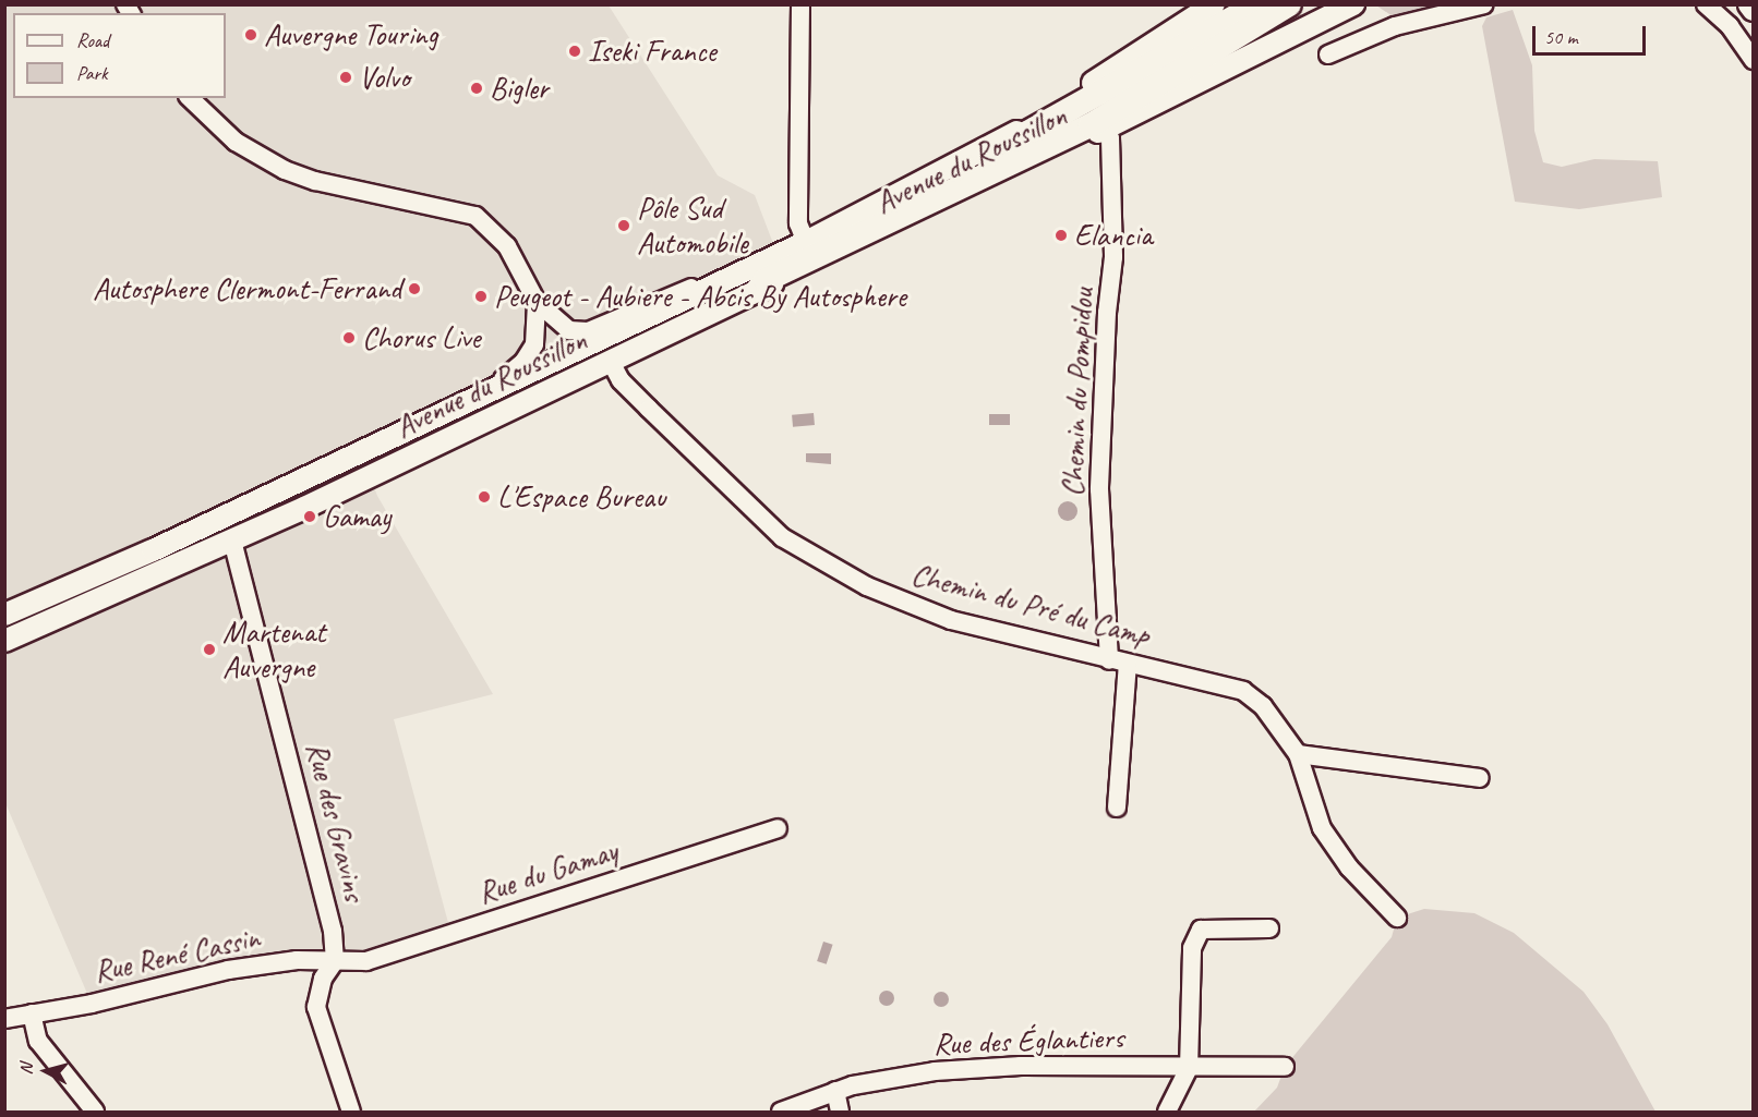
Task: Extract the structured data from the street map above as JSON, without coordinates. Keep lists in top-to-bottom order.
{
  "streets": {
    "main road": ["Avenue du Roussillon"],
    "street": [
      "Chemin du Pompidou",
      "Chemin du Pré du Camp",
      "Rue des Gravins",
      "Rue du Gamay",
      "Rue René Cassin",
      "Rue des Églantiers"
    ]
  },
  "crossings": [
    ["Avenue du Roussillon", "Chemin du Pompidou"],
    ["Avenue du Roussillon", "Chemin du Pré du Camp"],
    ["Avenue du Roussillon", "Rue des Gravins"],
    ["Chemin du Pompidou", "Chemin du Pré du Camp"],
    ["Rue des Gravins", "Rue du Gamay"],
    ["Rue des Gravins", "Rue René Cassin"],
    ["Rue du Gamay", "Rue René Cassin"]
  ],
  "places": [
    "Auvergne Touring",
    "Iseki France",
    "Volvo",
    "Bigler",
    "Pôle Sud Automobile",
    "Elancia",
    "Autosphere Clermont-Ferrand",
    "Peugeot - Aubiere - Abcis By Autosphere",
    "Chorus Live",
    "L'Espace Bureau",
    "Gamay",
    "Martenat Auvergne"
  ],
  "legend": ["Road", "Park"],
  "scale_bar": "50 m",
  "north": "left"
}
